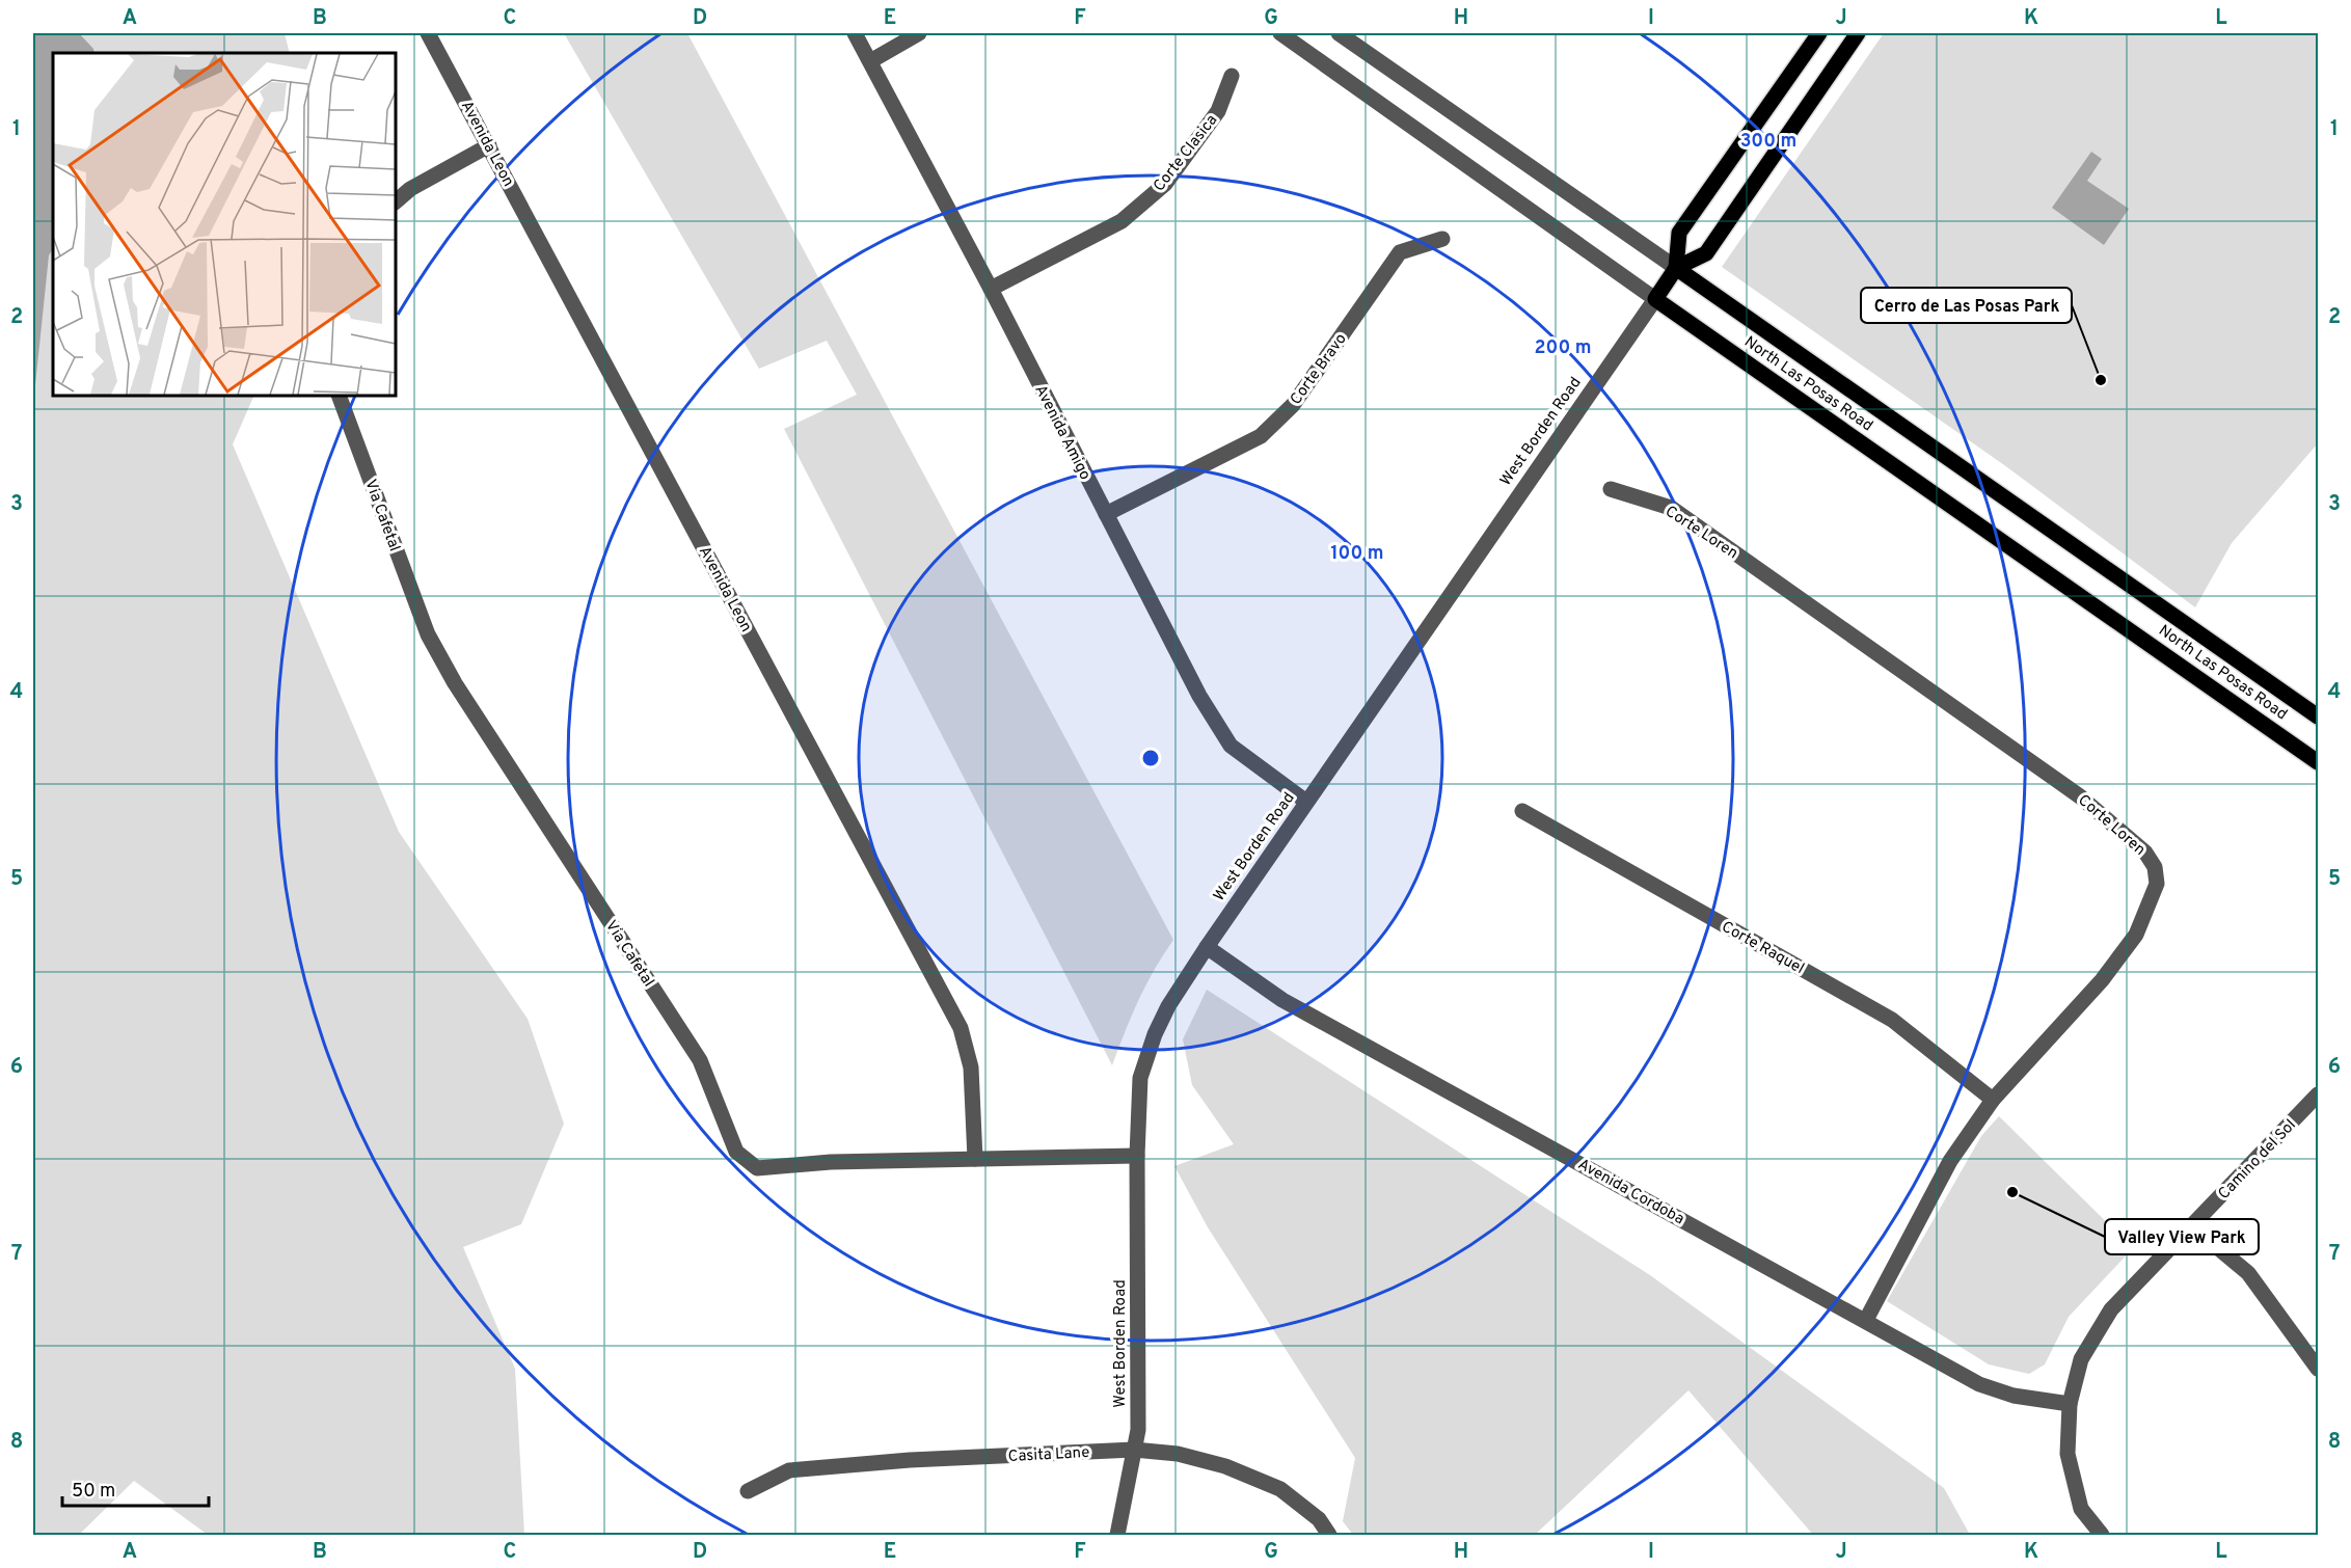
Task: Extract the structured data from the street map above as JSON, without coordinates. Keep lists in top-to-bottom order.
{
  "streets": {
    "main road": ["North Las Posas Road", "West Borden Road"],
    "street": [
      "Avenida Leon",
      "Corte Clasica",
      "Corte Bravo",
      "Avenida Amigo",
      "Via Cafetal",
      "Corte Loren",
      "Corte Raquel",
      "Camino del Sol",
      "Avenida Cordoba",
      "Casita Lane"
    ]
  },
  "crossings": [
    ["Avenida Leon", "Via Cafetal"],
    ["Corte Clasica", "Avenida Amigo"],
    ["Corte Bravo", "Avenida Amigo"],
    ["North Las Posas Road", "West Borden Road"],
    ["West Borden Road", "Avenida Amigo"],
    ["West Borden Road", "Via Cafetal"],
    ["West Borden Road", "Avenida Cordoba"],
    ["West Borden Road", "Casita Lane"],
    ["Corte Loren", "Corte Raquel"],
    ["Corte Loren", "Avenida Cordoba"],
    ["Camino del Sol", "Avenida Cordoba"]
  ],
  "places": ["Cerro de Las Posas Park", "Valley View Park"],
  "scale_bar": "50 m",
  "grid": {
    "columns": [
      "A",
      "B",
      "C",
      "D",
      "E",
      "F",
      "G",
      "H",
      "I",
      "J",
      "K",
      "L"
    ],
    "rows": [
      "1",
      "2",
      "3",
      "4",
      "5",
      "6",
      "7",
      "8"
    ]
  },
  "rings": ["300 m", "200 m", "100 m"]
}
